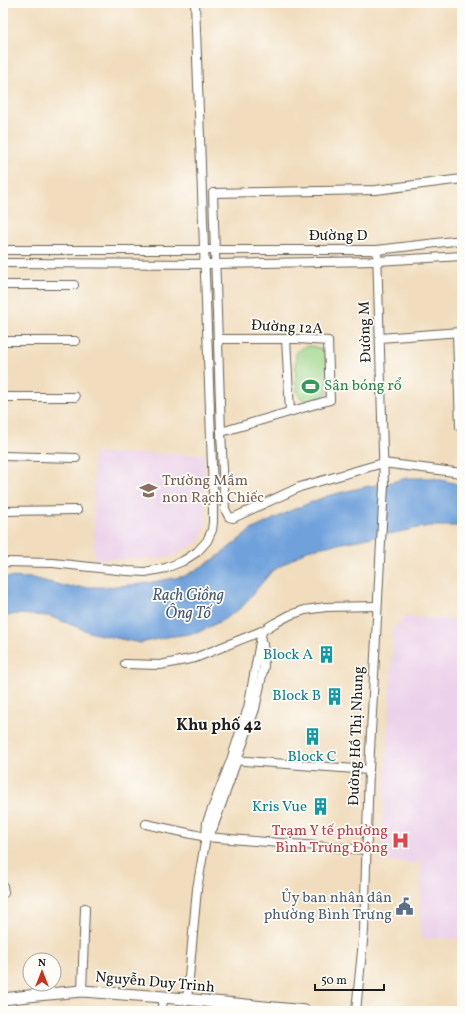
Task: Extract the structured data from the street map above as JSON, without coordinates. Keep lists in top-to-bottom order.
{
  "streets": {
    "main road": ["Nguyễn Duy Trinh"],
    "street": [
      "Đường D",
      "Đường 12A",
      "Đường M",
      "Đường Hồ Thị Nhung"
    ]
  },
  "crossings": [
    ["Đường D", "Đường M"],
    ["Đường M", "Đường Hồ Thị Nhung"]
  ],
  "districts": ["Khu phố 42"],
  "water": ["Rạch Giồng Ông Tố"],
  "places": {
    "sports": ["Sân bóng rổ"],
    "school or university": ["Trường Mầm non Rạch Chiếc"],
    "building": [
      "Block A",
      "Block B",
      "Block C",
      "Kris Vue"
    ],
    "hospital": ["Trạm Y tế phường Bình Trưng Đông"],
    "public building": ["Ủy ban nhân dân phường Bình Trưng"]
  },
  "scale_bar": "50 m",
  "north": "top"
}
